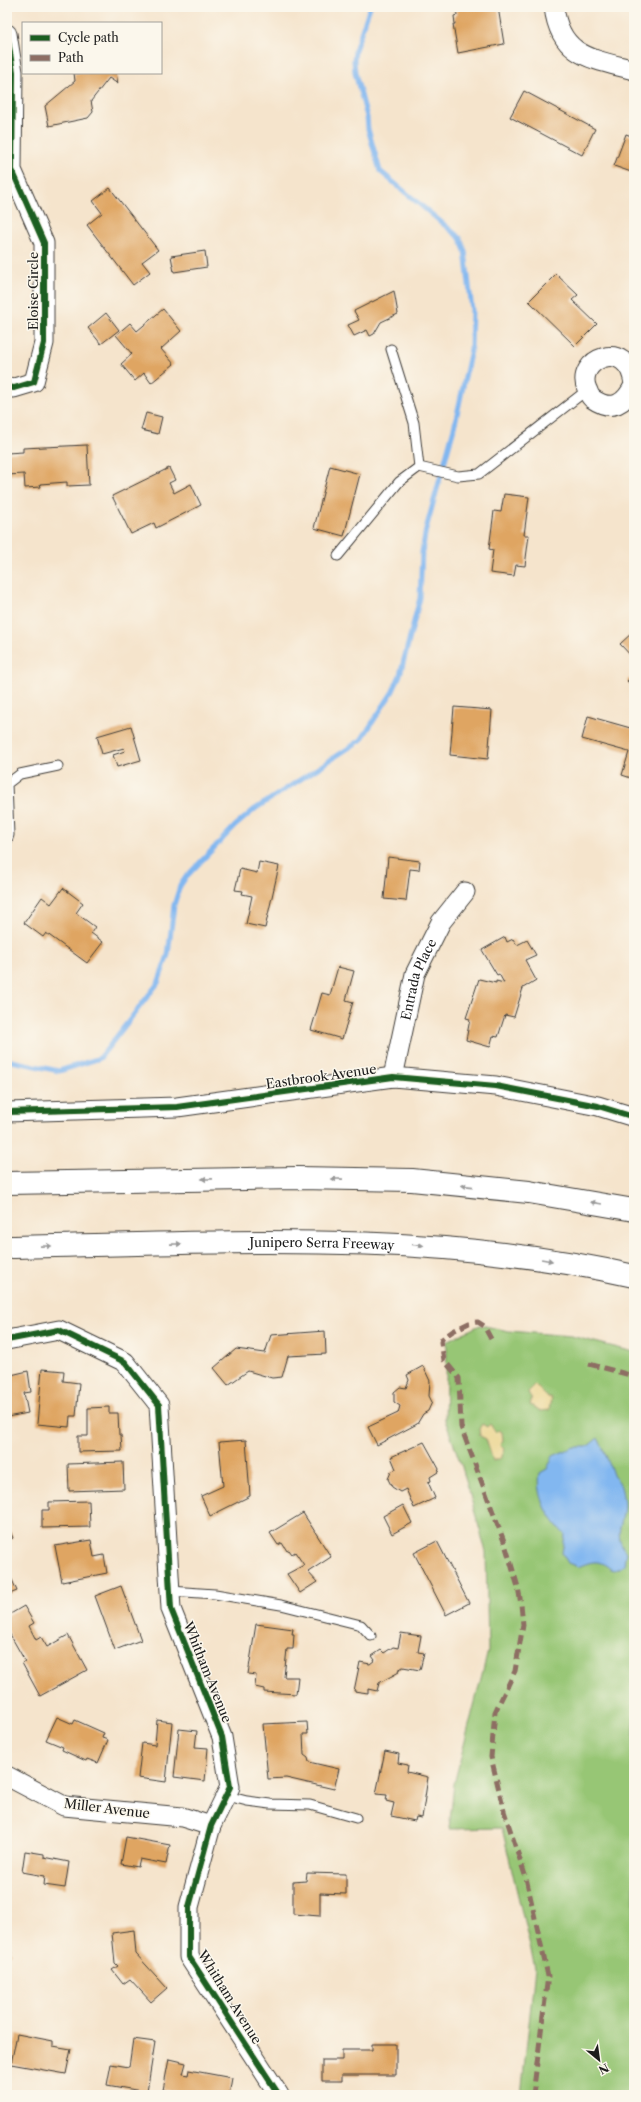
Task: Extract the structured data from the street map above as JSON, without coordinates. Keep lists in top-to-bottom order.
{
  "streets": {
    "highway": ["Junipero Serra Freeway"],
    "street": [
      "Eloise Circle",
      "Entrada Place",
      "Eastbrook Avenue",
      "Whitham Avenue",
      "Miller Avenue"
    ]
  },
  "crossings": [
    ["Entrada Place", "Eastbrook Avenue"],
    ["Whitham Avenue", "Miller Avenue"]
  ],
  "legend": ["Cycle path", "Path"],
  "north": "bottom right"
}
